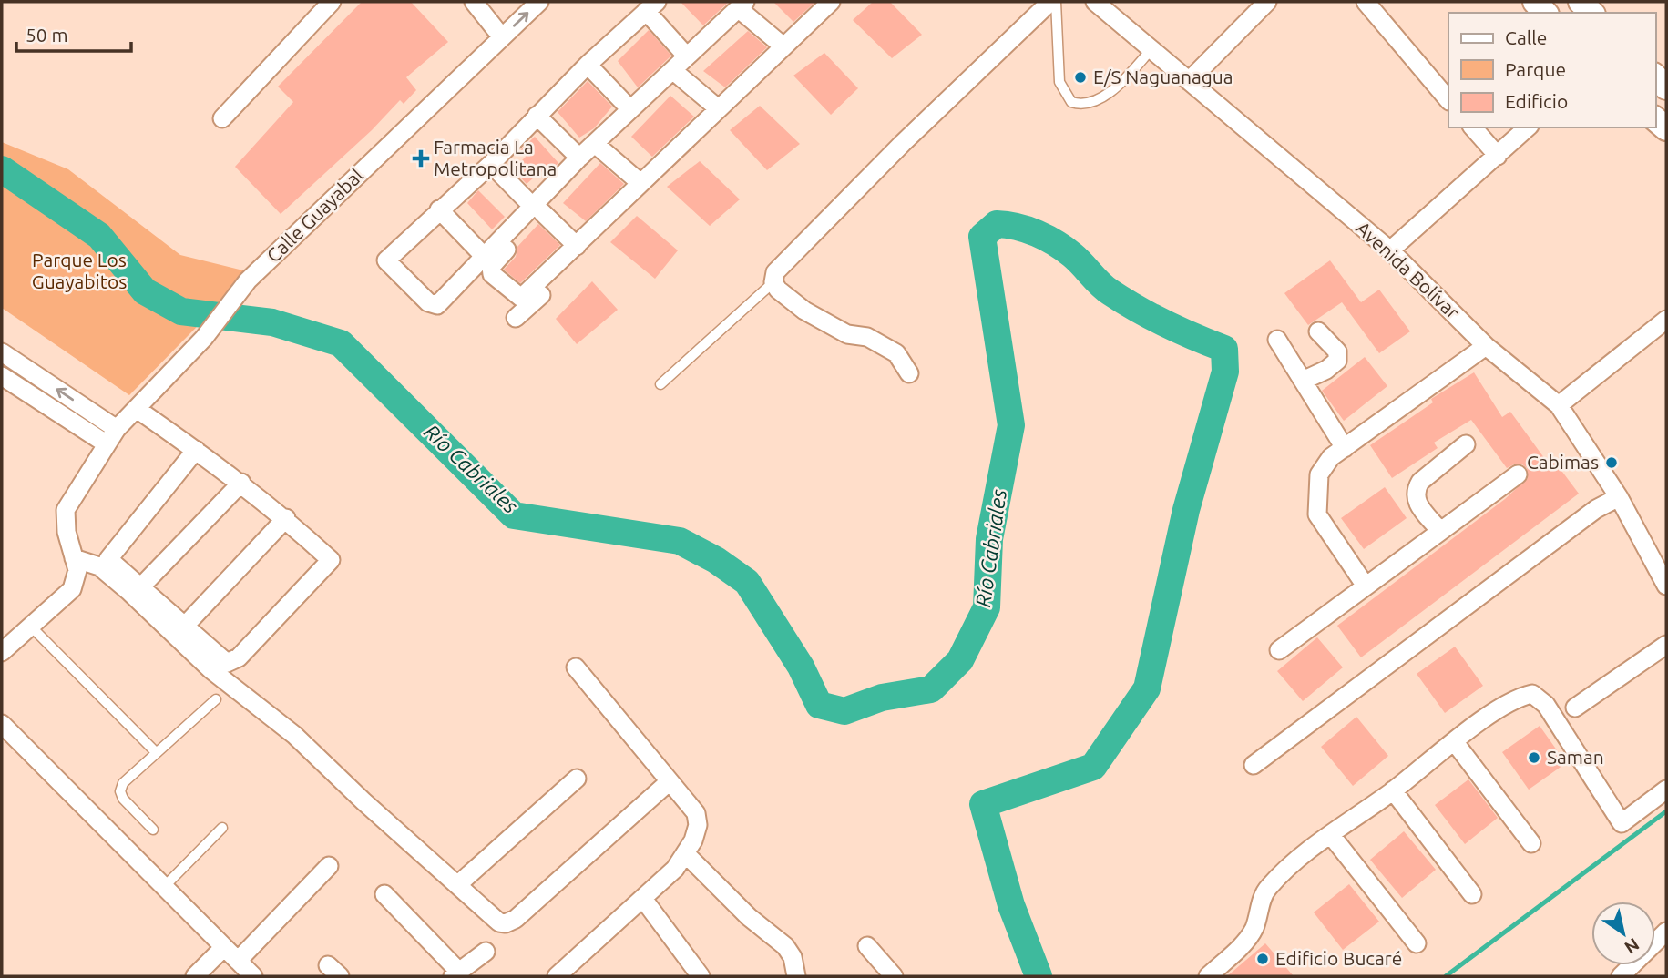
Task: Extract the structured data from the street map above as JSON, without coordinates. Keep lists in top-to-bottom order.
{
  "streets": {
    "street": ["Calle Guayabal", "Avenida Bolívar"]
  },
  "water": ["Río Cabriales"],
  "parks": ["Parque Los Guayabitos"],
  "places": {
    "other": [
      "E/S Naguanagua",
      "Cabimas",
      "Saman",
      "Edificio Bucaré"
    ],
    "health": ["Farmacia La Metropolitana"]
  },
  "legend": ["Calle", "Parque", "Edificio"],
  "scale_bar": "50 m",
  "north": "bottom right"
}
